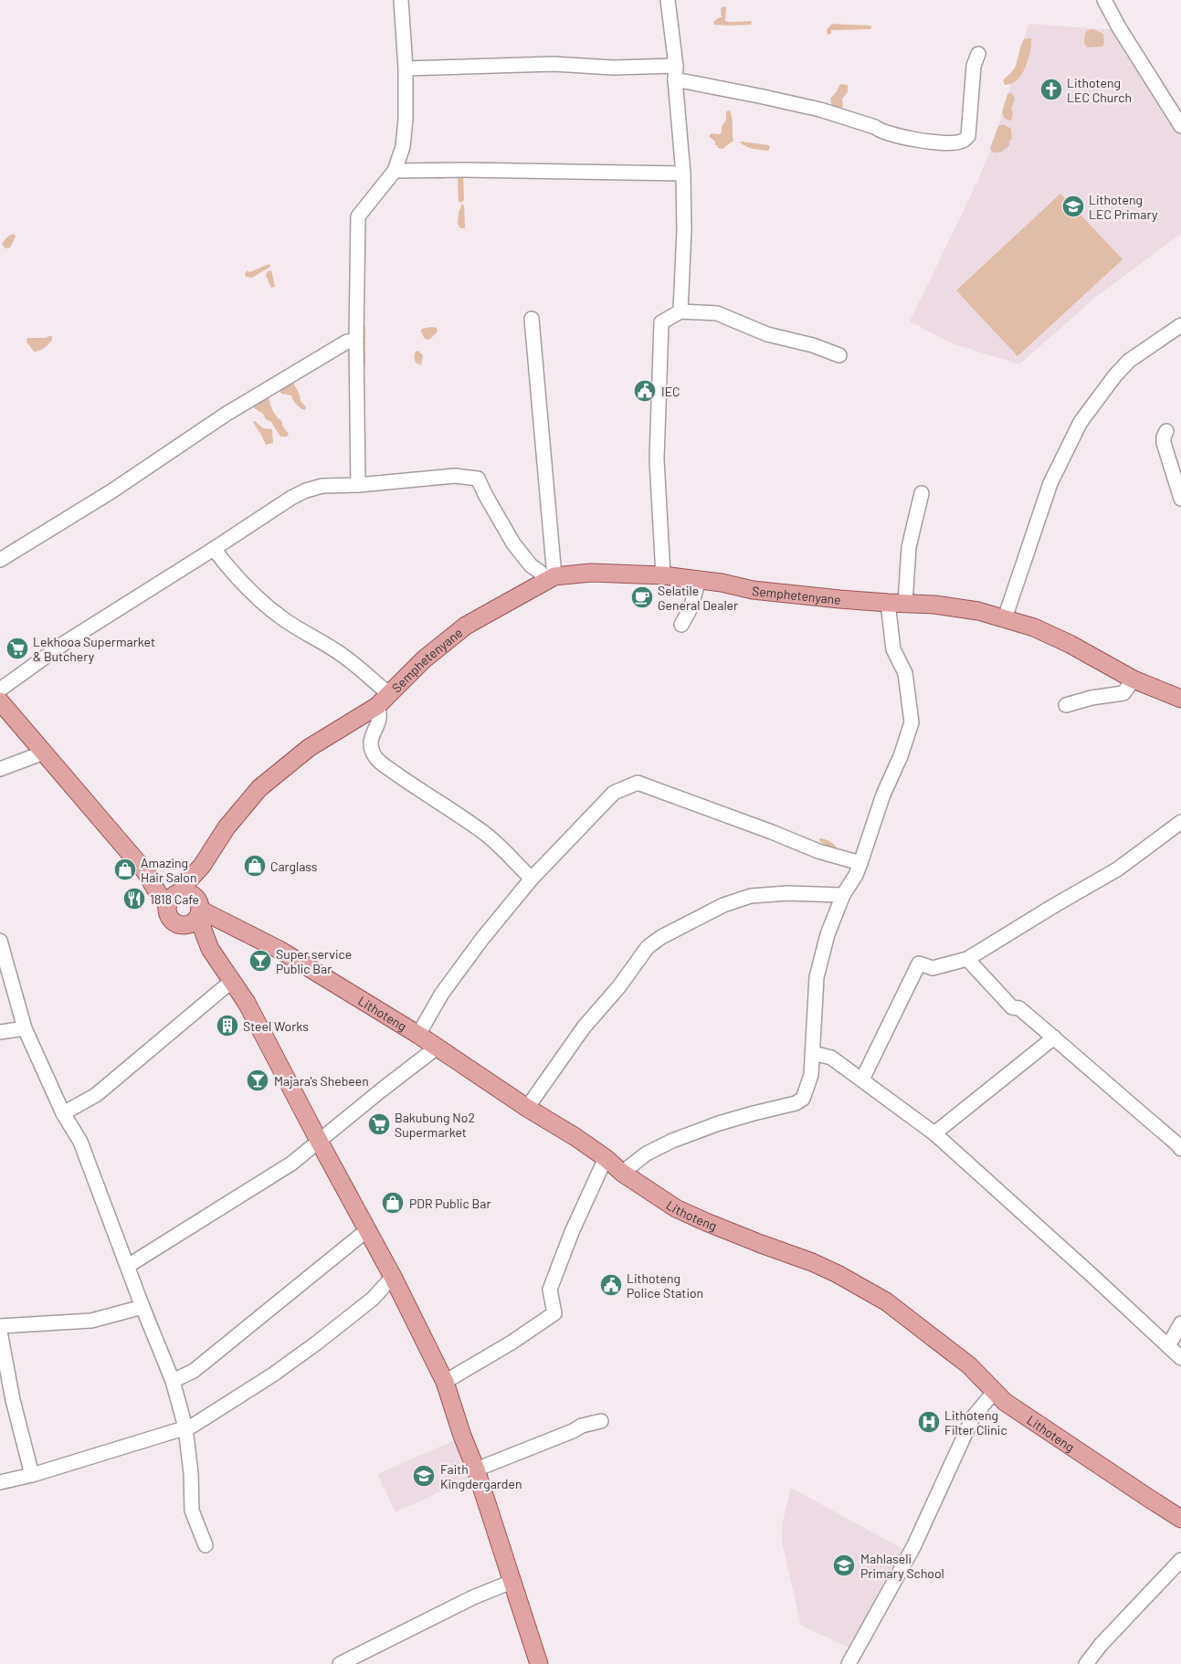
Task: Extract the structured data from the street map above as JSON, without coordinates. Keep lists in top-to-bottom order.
{
  "streets": {
    "main road": ["Semphetenyane", "Lithoteng"]
  },
  "crossings": [
    ["Semphetenyane", "Lithoteng"]
  ],
  "places": {
    "church": ["Lithoteng LEC Church"],
    "school or university": ["Lithoteng LEC Primary", "Faith Kingdergarden", "Mahlaseli Primary School"],
    "public building": ["IEC", "Lithoteng Police Station"],
    "cafe": ["Selatile General Dealer"],
    "supermarket": ["Lekhooa Supermarket & Butchery", "Bakubung No2 Supermarket"],
    "shop": ["Carglass", "Amazing Hair Salon", "PDR Public Bar"],
    "restaurant": ["1818 Cafe"],
    "bar": ["Super service Public Bar", "Majara's Shebeen"],
    "building": ["Steel Works"],
    "hospital": ["Lithoteng Filter Clinic"]
  }
}
